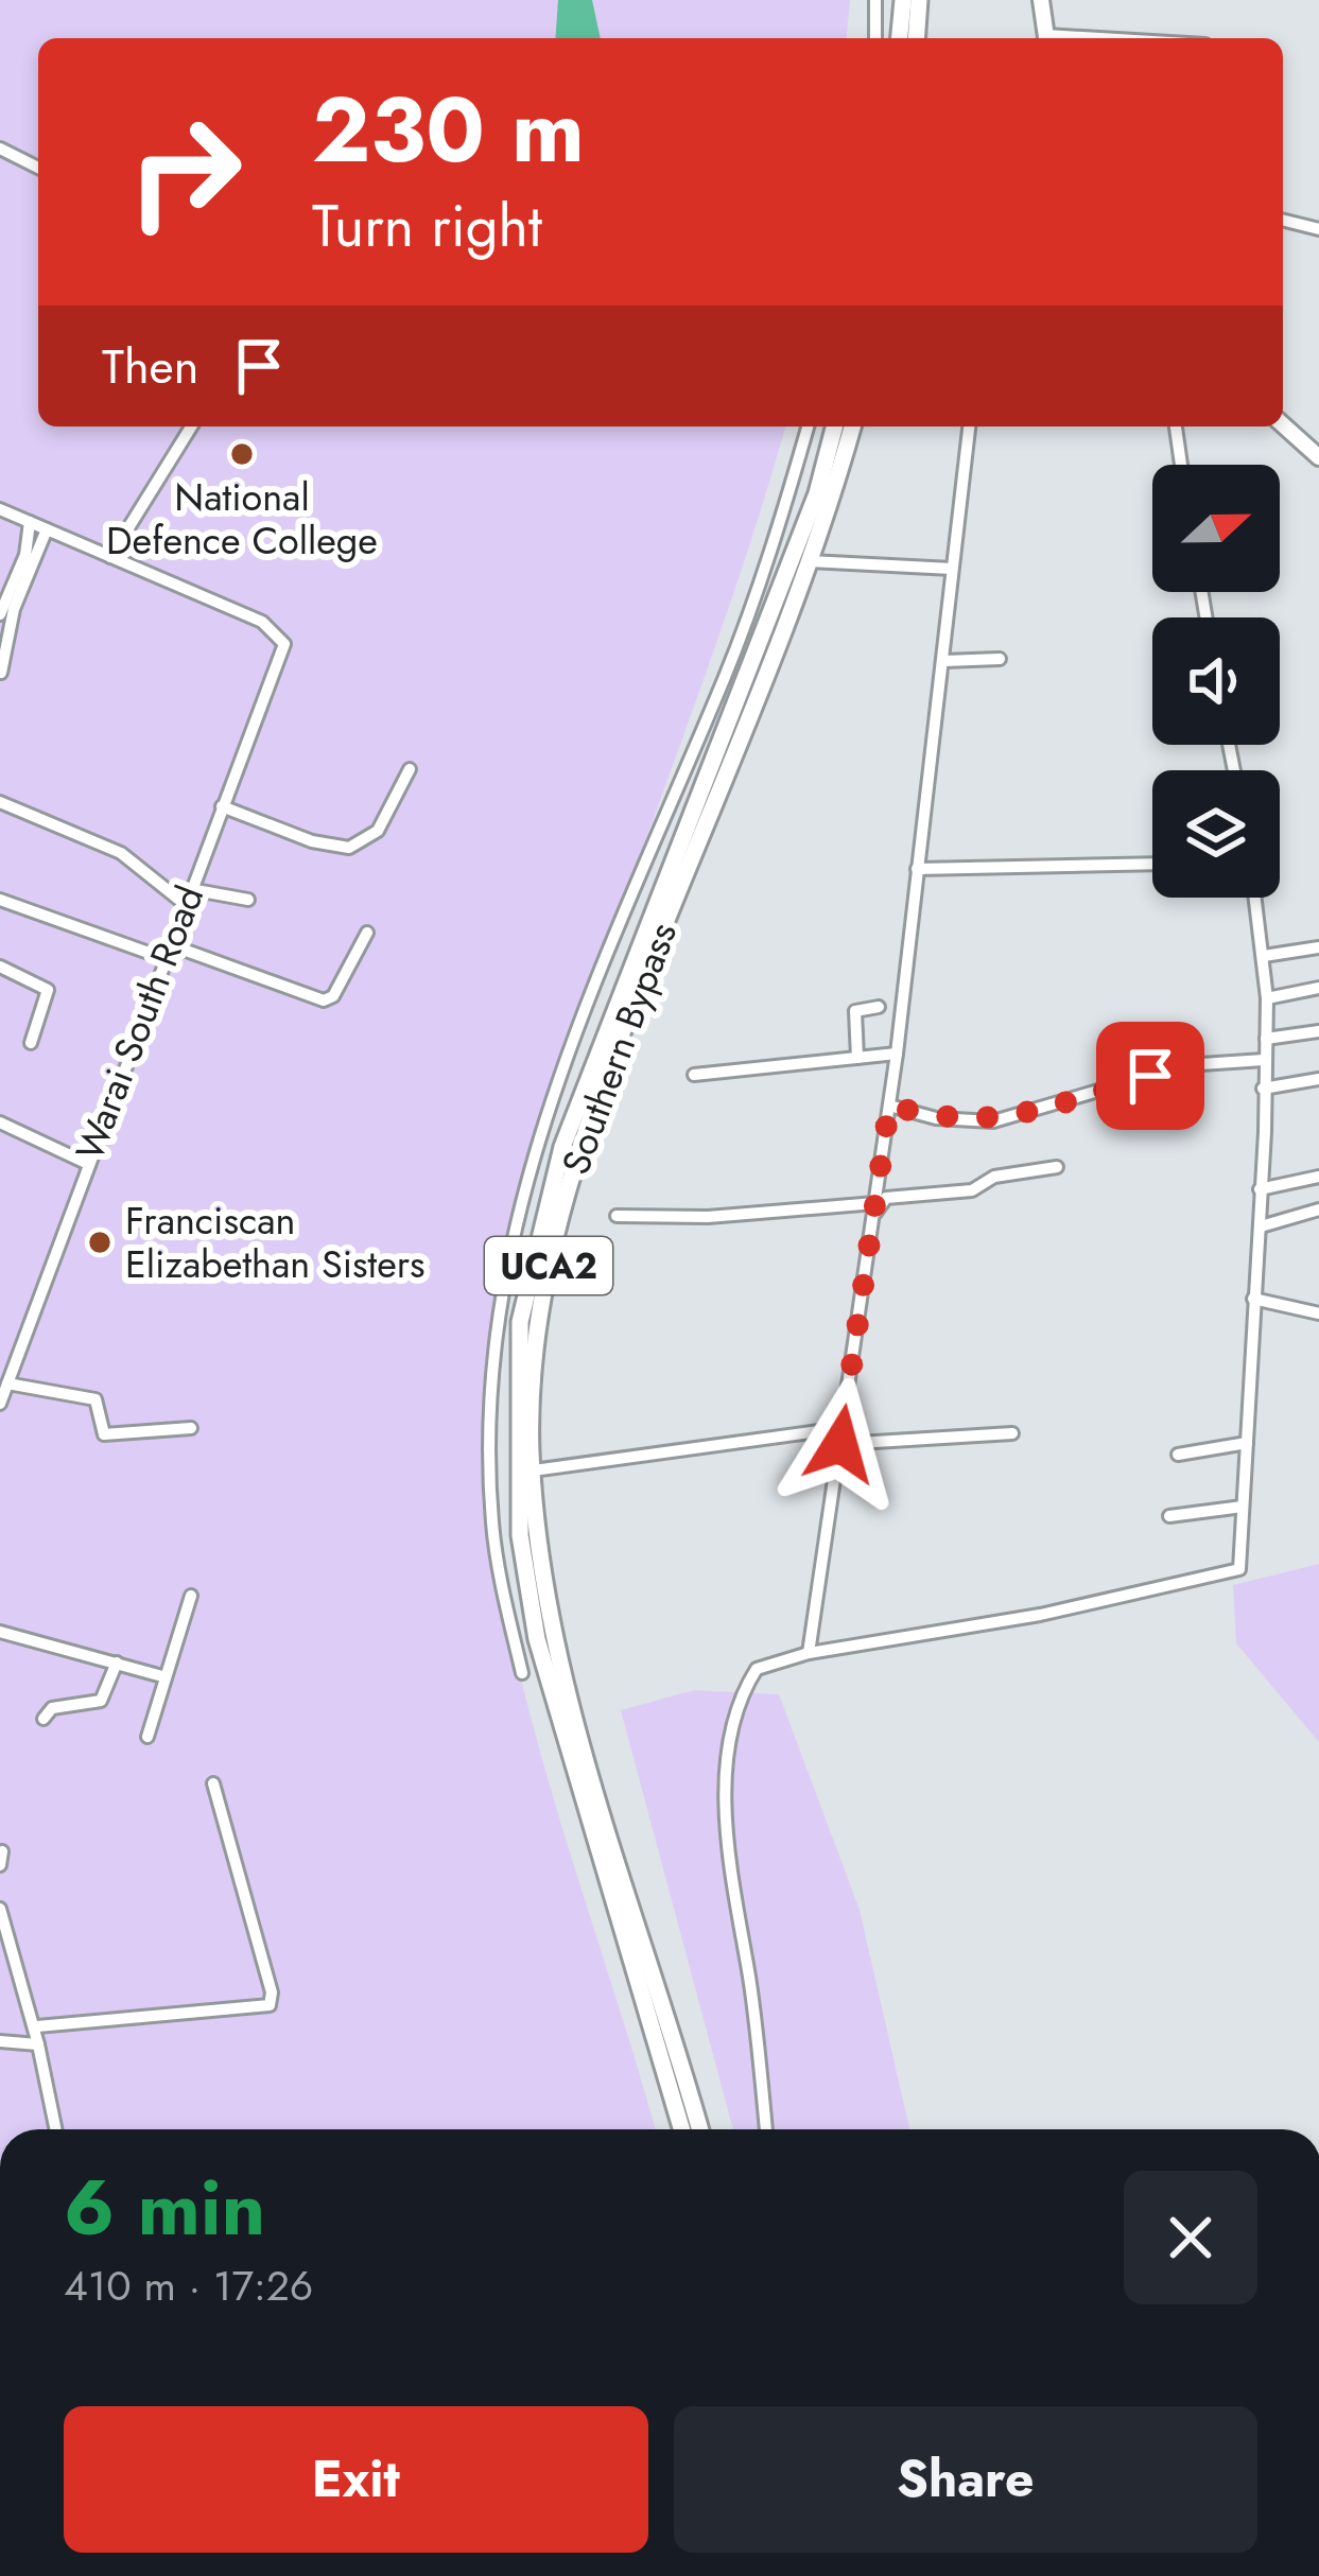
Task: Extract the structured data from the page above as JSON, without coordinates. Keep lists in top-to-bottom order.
{
  "streets": {
    "highway": ["Southern Bypass", "UCA2"],
    "street": ["Warai South Road"]
  },
  "places": ["National Defence College", "Franciscan Elizabethan Sisters"],
  "north": "right",
  "page": {
    "turn": ["230 m", "Turn right"],
    "then": "Then",
    "heading": ["6 min", "410 m · 17:26"],
    "buttons": ["Exit", "Share"]
  }
}
